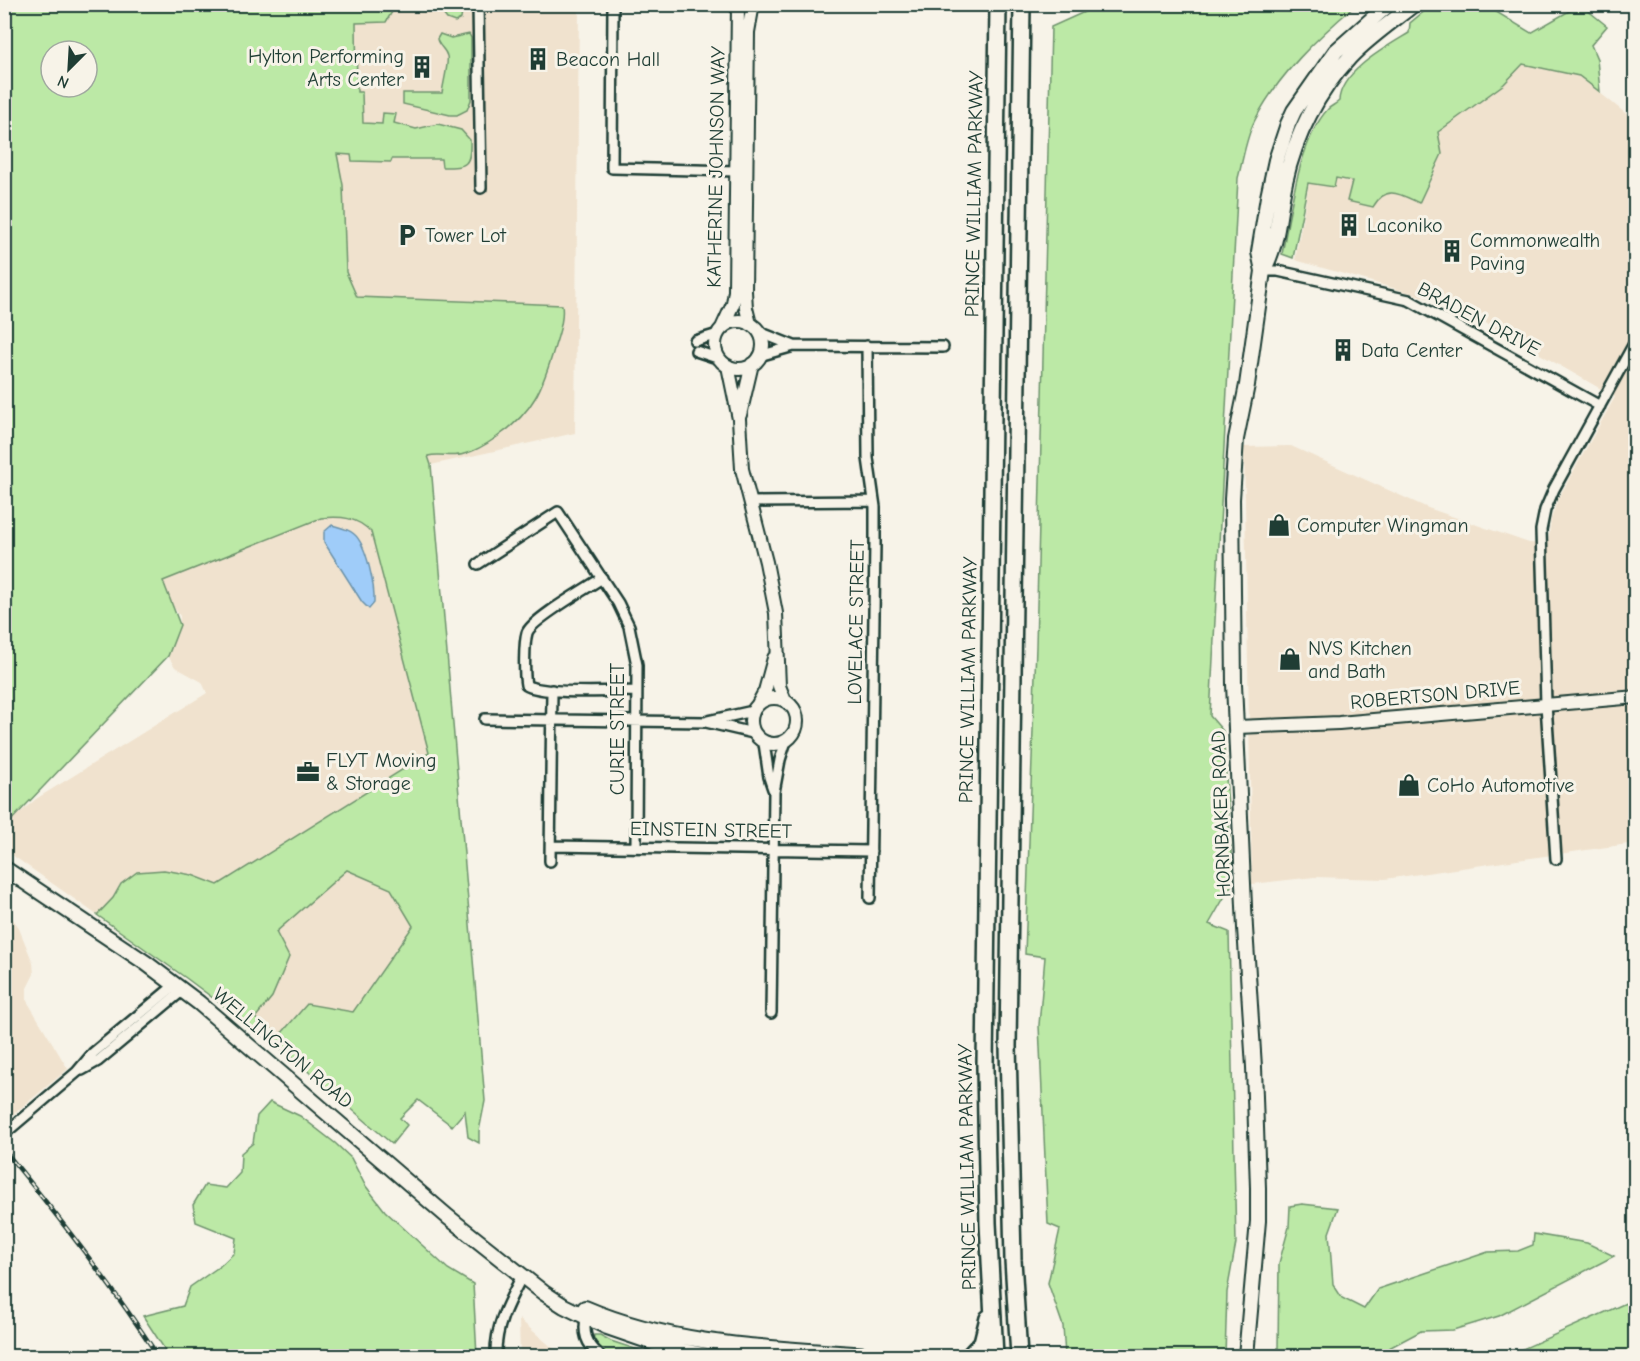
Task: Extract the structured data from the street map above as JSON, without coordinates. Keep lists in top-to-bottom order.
{
  "streets": {
    "highway": ["PRINCE WILLIAM PARKWAY"],
    "main road": ["HORNBAKER ROAD", "WELLINGTON ROAD"],
    "street": [
      "KATHERINE JOHNSON WAY",
      "BRADEN DRIVE",
      "LOVELACE STREET",
      "ROBERTSON DRIVE",
      "CURIE STREET",
      "EINSTEIN STREET"
    ]
  },
  "crossings": [
    ["BRADEN DRIVE", "HORNBAKER ROAD"],
    ["LOVELACE STREET", "EINSTEIN STREET"],
    ["ROBERTSON DRIVE", "HORNBAKER ROAD"],
    ["CURIE STREET", "EINSTEIN STREET"]
  ],
  "places": {
    "building": [
      "Beacon Hall",
      "Hylton Performing Arts Center",
      "Laconiko",
      "Commonwealth Paving",
      "Data Center"
    ],
    "parking": ["Tower Lot"],
    "shop": ["Computer Wingman", "NVS Kitchen and Bath", "CoHo Automotive"],
    "office": ["FLYT Moving & Storage"]
  },
  "north": "bottom left"
}
